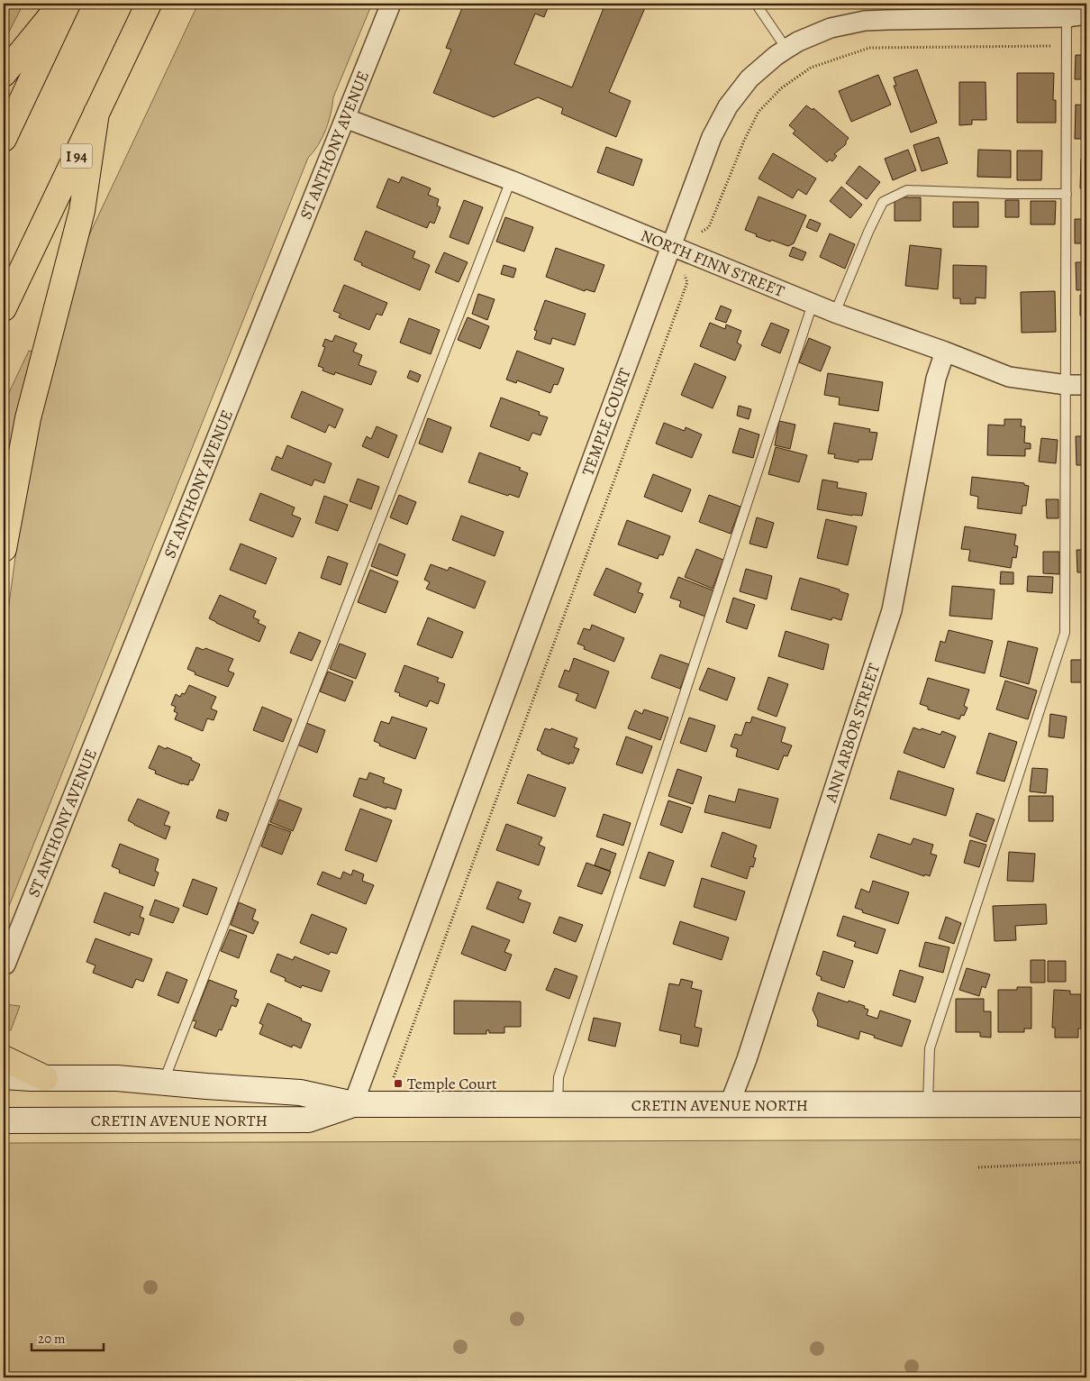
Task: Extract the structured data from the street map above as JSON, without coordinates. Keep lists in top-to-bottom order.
{
  "streets": {
    "highway": ["I 94"],
    "main road": ["CRETIN AVENUE NORTH"],
    "street": [
      "ST ANTHONY AVENUE",
      "NORTH FINN STREET",
      "TEMPLE COURT",
      "ANN ARBOR STREET"
    ]
  },
  "crossings": [
    ["ST ANTHONY AVENUE", "NORTH FINN STREET"],
    ["NORTH FINN STREET", "TEMPLE COURT"],
    ["NORTH FINN STREET", "ANN ARBOR STREET"],
    ["TEMPLE COURT", "CRETIN AVENUE NORTH"],
    ["ANN ARBOR STREET", "CRETIN AVENUE NORTH"]
  ],
  "places": {
    "transit": ["Temple Court"]
  },
  "scale_bar": "20 m"
}
